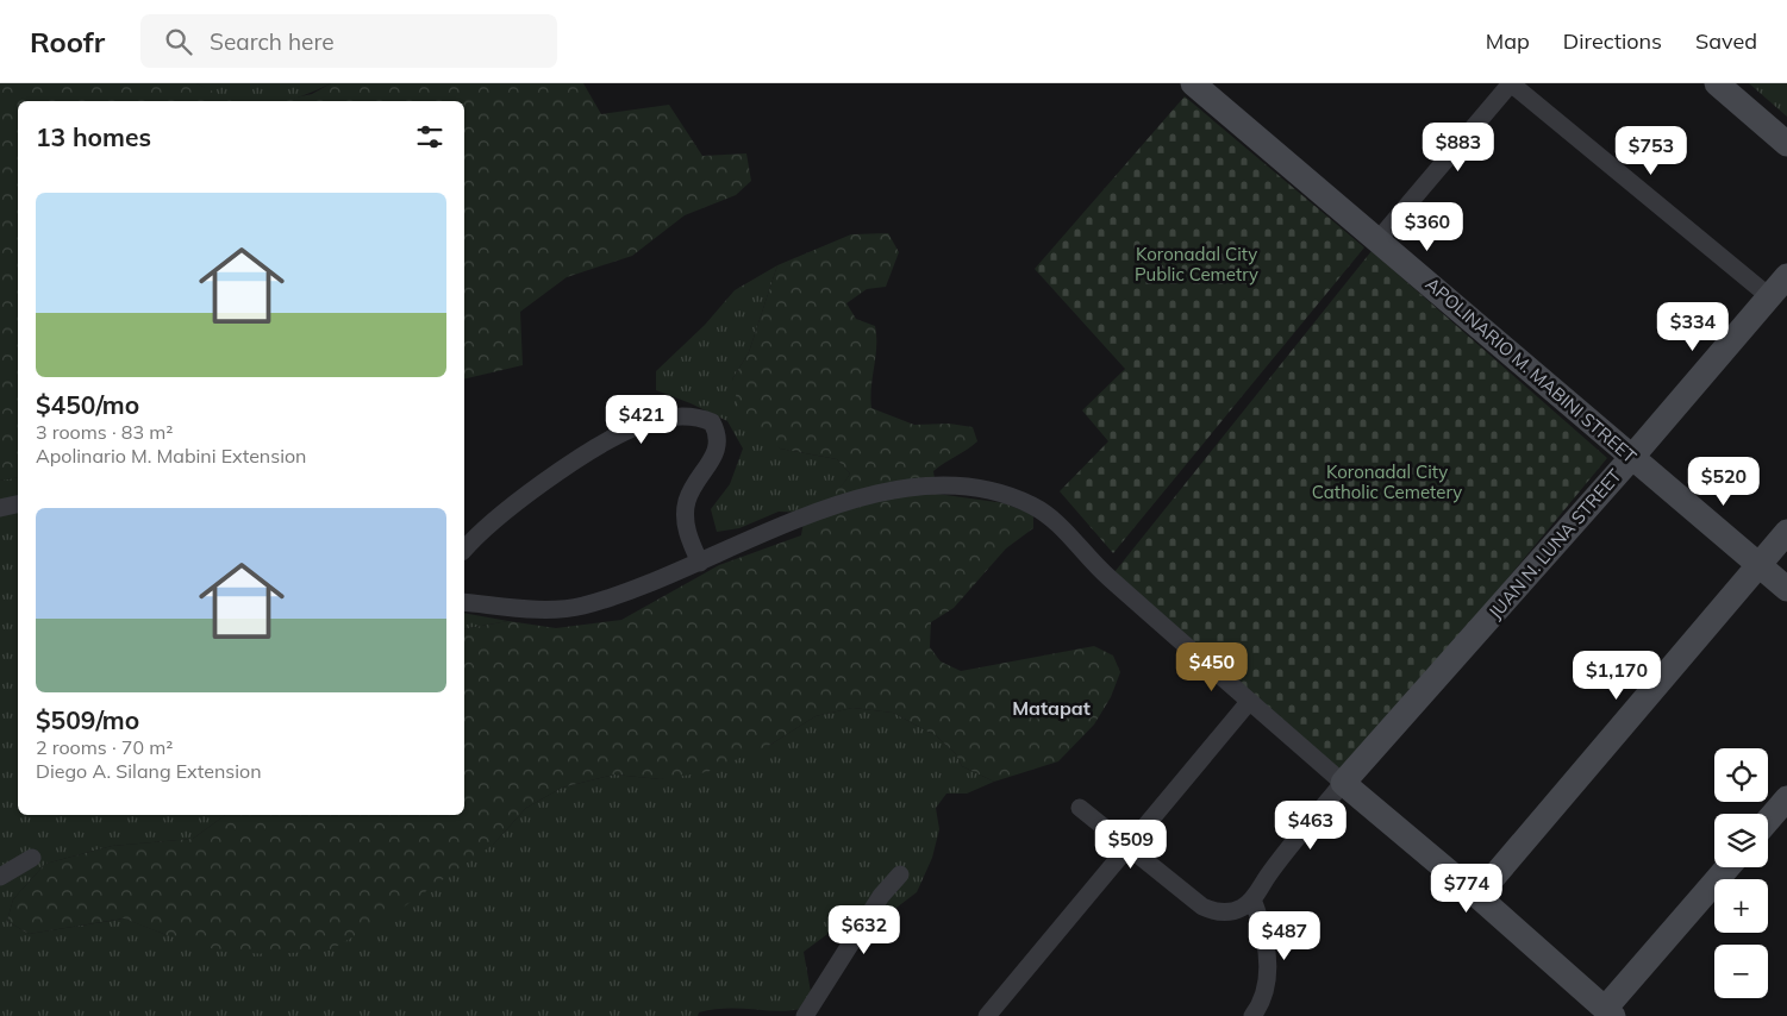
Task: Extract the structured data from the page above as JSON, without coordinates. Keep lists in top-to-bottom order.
{
  "streets": {
    "street": ["APOLINARIO M. MABINI STREET", "JUAN N. LUNA STREET"]
  },
  "crossings": [
    ["APOLINARIO M. MABINI STREET", "JUAN N. LUNA STREET"]
  ],
  "districts": ["Matapat"],
  "parks": ["Koronadal City Public Cemetry", "Koronadal City Catholic Cemetery"],
  "page": {
    "header": "Roofr",
    "search": "Search here",
    "nav": ["Map", "Directions", "Saved"],
    "heading": "13 homes",
    "price": [
      "$883",
      "$753",
      "$360",
      "$334",
      "$421",
      "$520",
      "$450",
      "$1,170",
      "$463",
      "$509",
      "$774",
      "$632",
      "$487"
    ],
    "list": [
      {
        "name": "$450/mo",
        "note": "3 rooms · 83 m² · Apolinario M. Mabini Extension"
      },
      {
        "name": "$509/mo",
        "note": "2 rooms · 70 m² · Diego A. Silang Extension"
      }
    ],
    "map_buttons": ["+", "−"]
  }
}
